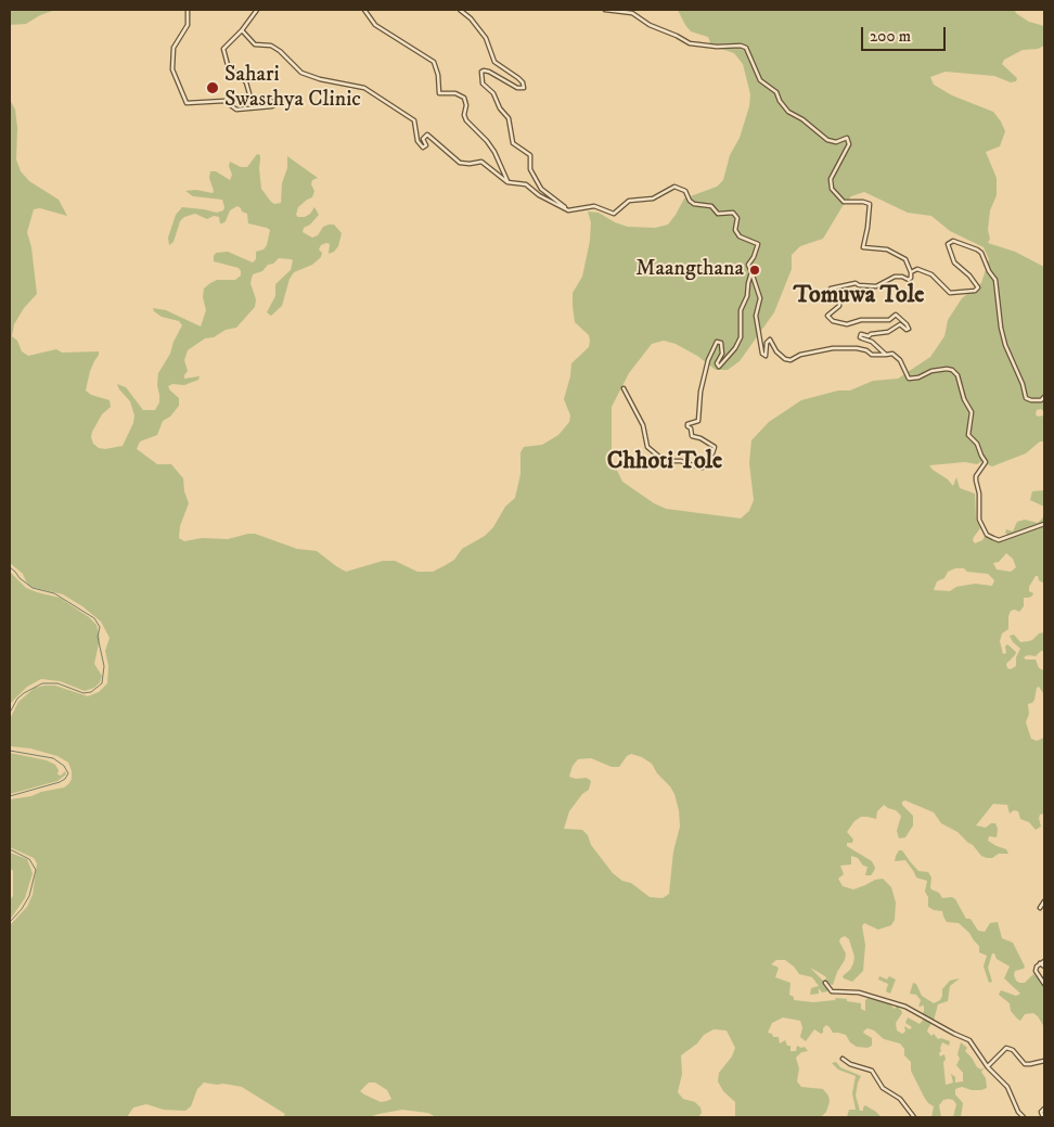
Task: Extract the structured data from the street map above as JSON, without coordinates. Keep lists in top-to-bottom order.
{
  "districts": ["Tomuwa Tole", "Chhoti Tole"],
  "places": ["Sahari Swasthya Clinic", "Maangthana"],
  "scale_bar": "200 m"
}
